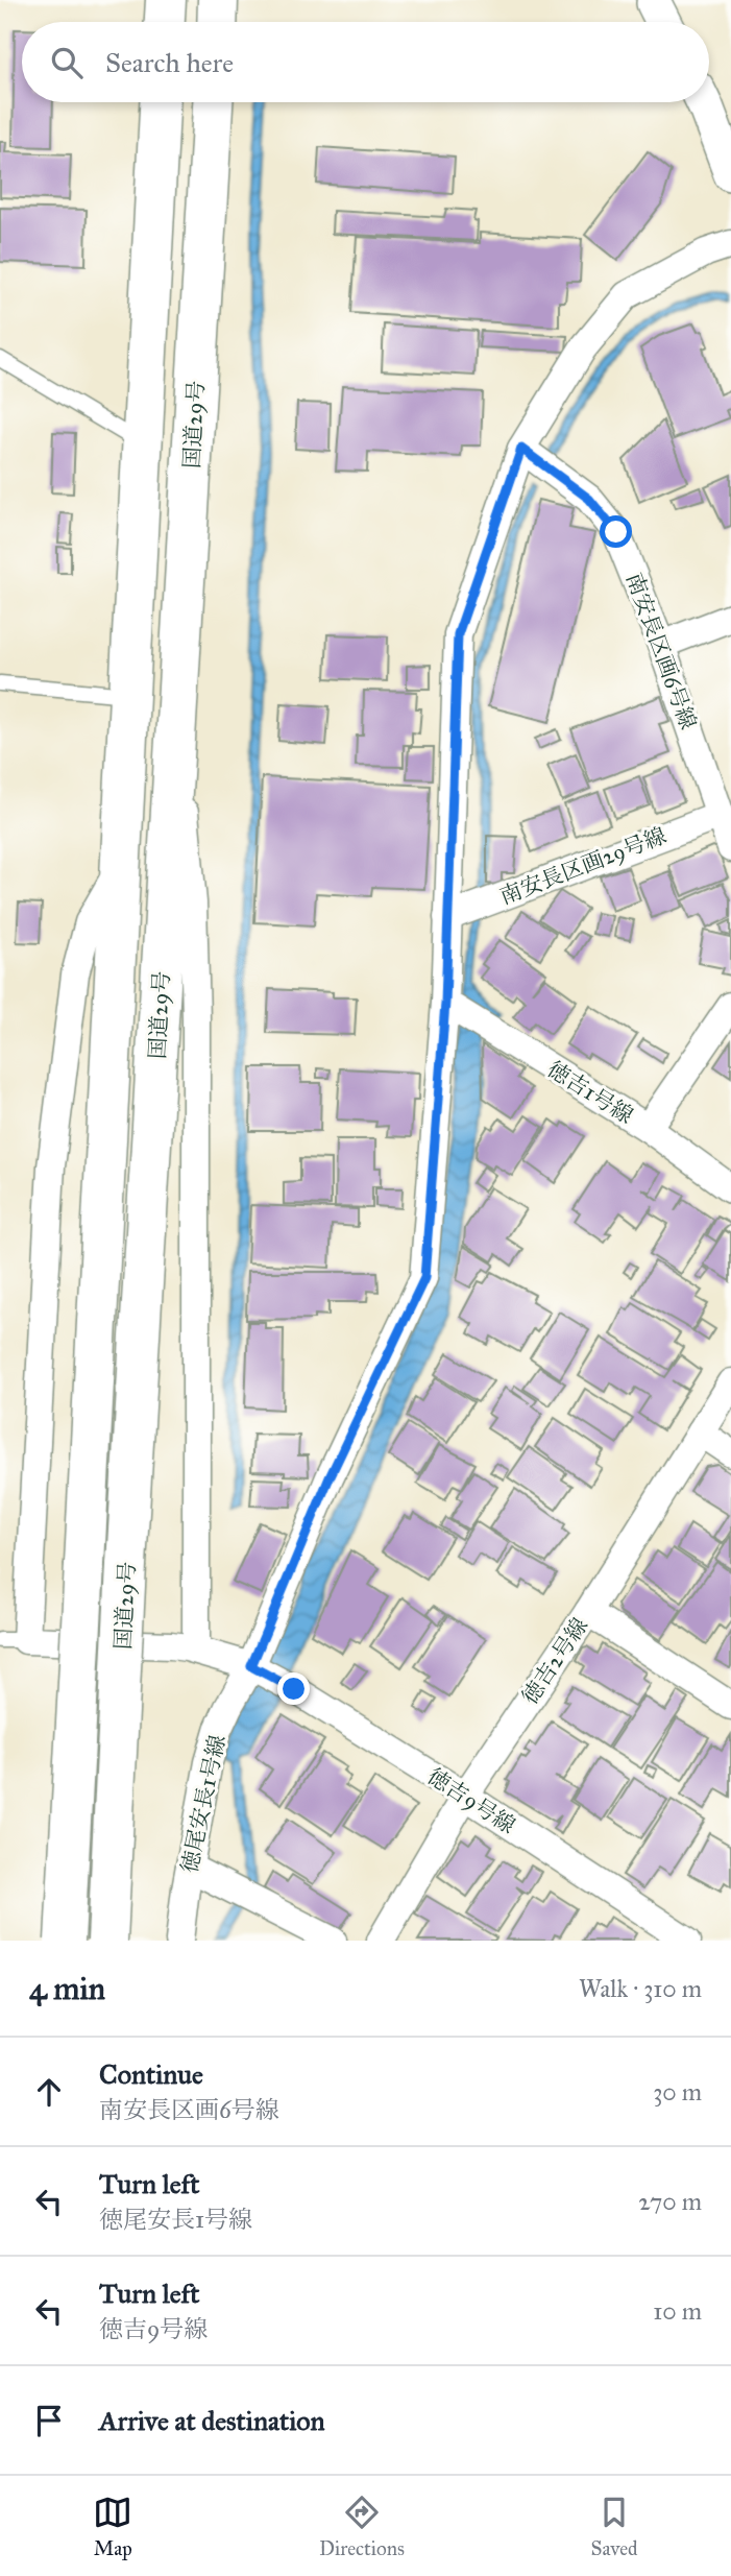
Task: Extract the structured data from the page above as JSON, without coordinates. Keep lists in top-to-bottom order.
{
  "streets": {
    "highway": ["国道29号"],
    "street": [
      "南安長区画6号線",
      "南安長区画29号線",
      "徳吉1号線",
      "徳吉2号線",
      "徳吉9号線",
      "徳尾安長1号線"
    ]
  },
  "crossings": [
    ["南安長区画6号線", "南安長区画29号線"],
    ["南安長区画6号線", "徳尾安長1号線"],
    ["南安長区画29号線", "徳尾安長1号線"],
    ["徳吉1号線", "徳尾安長1号線"],
    ["徳吉2号線", "徳吉9号線"],
    ["徳吉9号線", "徳尾安長1号線"]
  ],
  "page": {
    "search": "Search here",
    "heading": ["4 min", "Walk · 310 m"],
    "list": [
      ["Continue", "南安長区画6号線", "30 m"],
      ["Turn left", "徳尾安長1号線", "270 m"],
      ["Turn left", "徳吉9号線", "10 m"],
      "Arrive at destination"
    ],
    "nav": ["Map", "Directions", "Saved"]
  }
}
